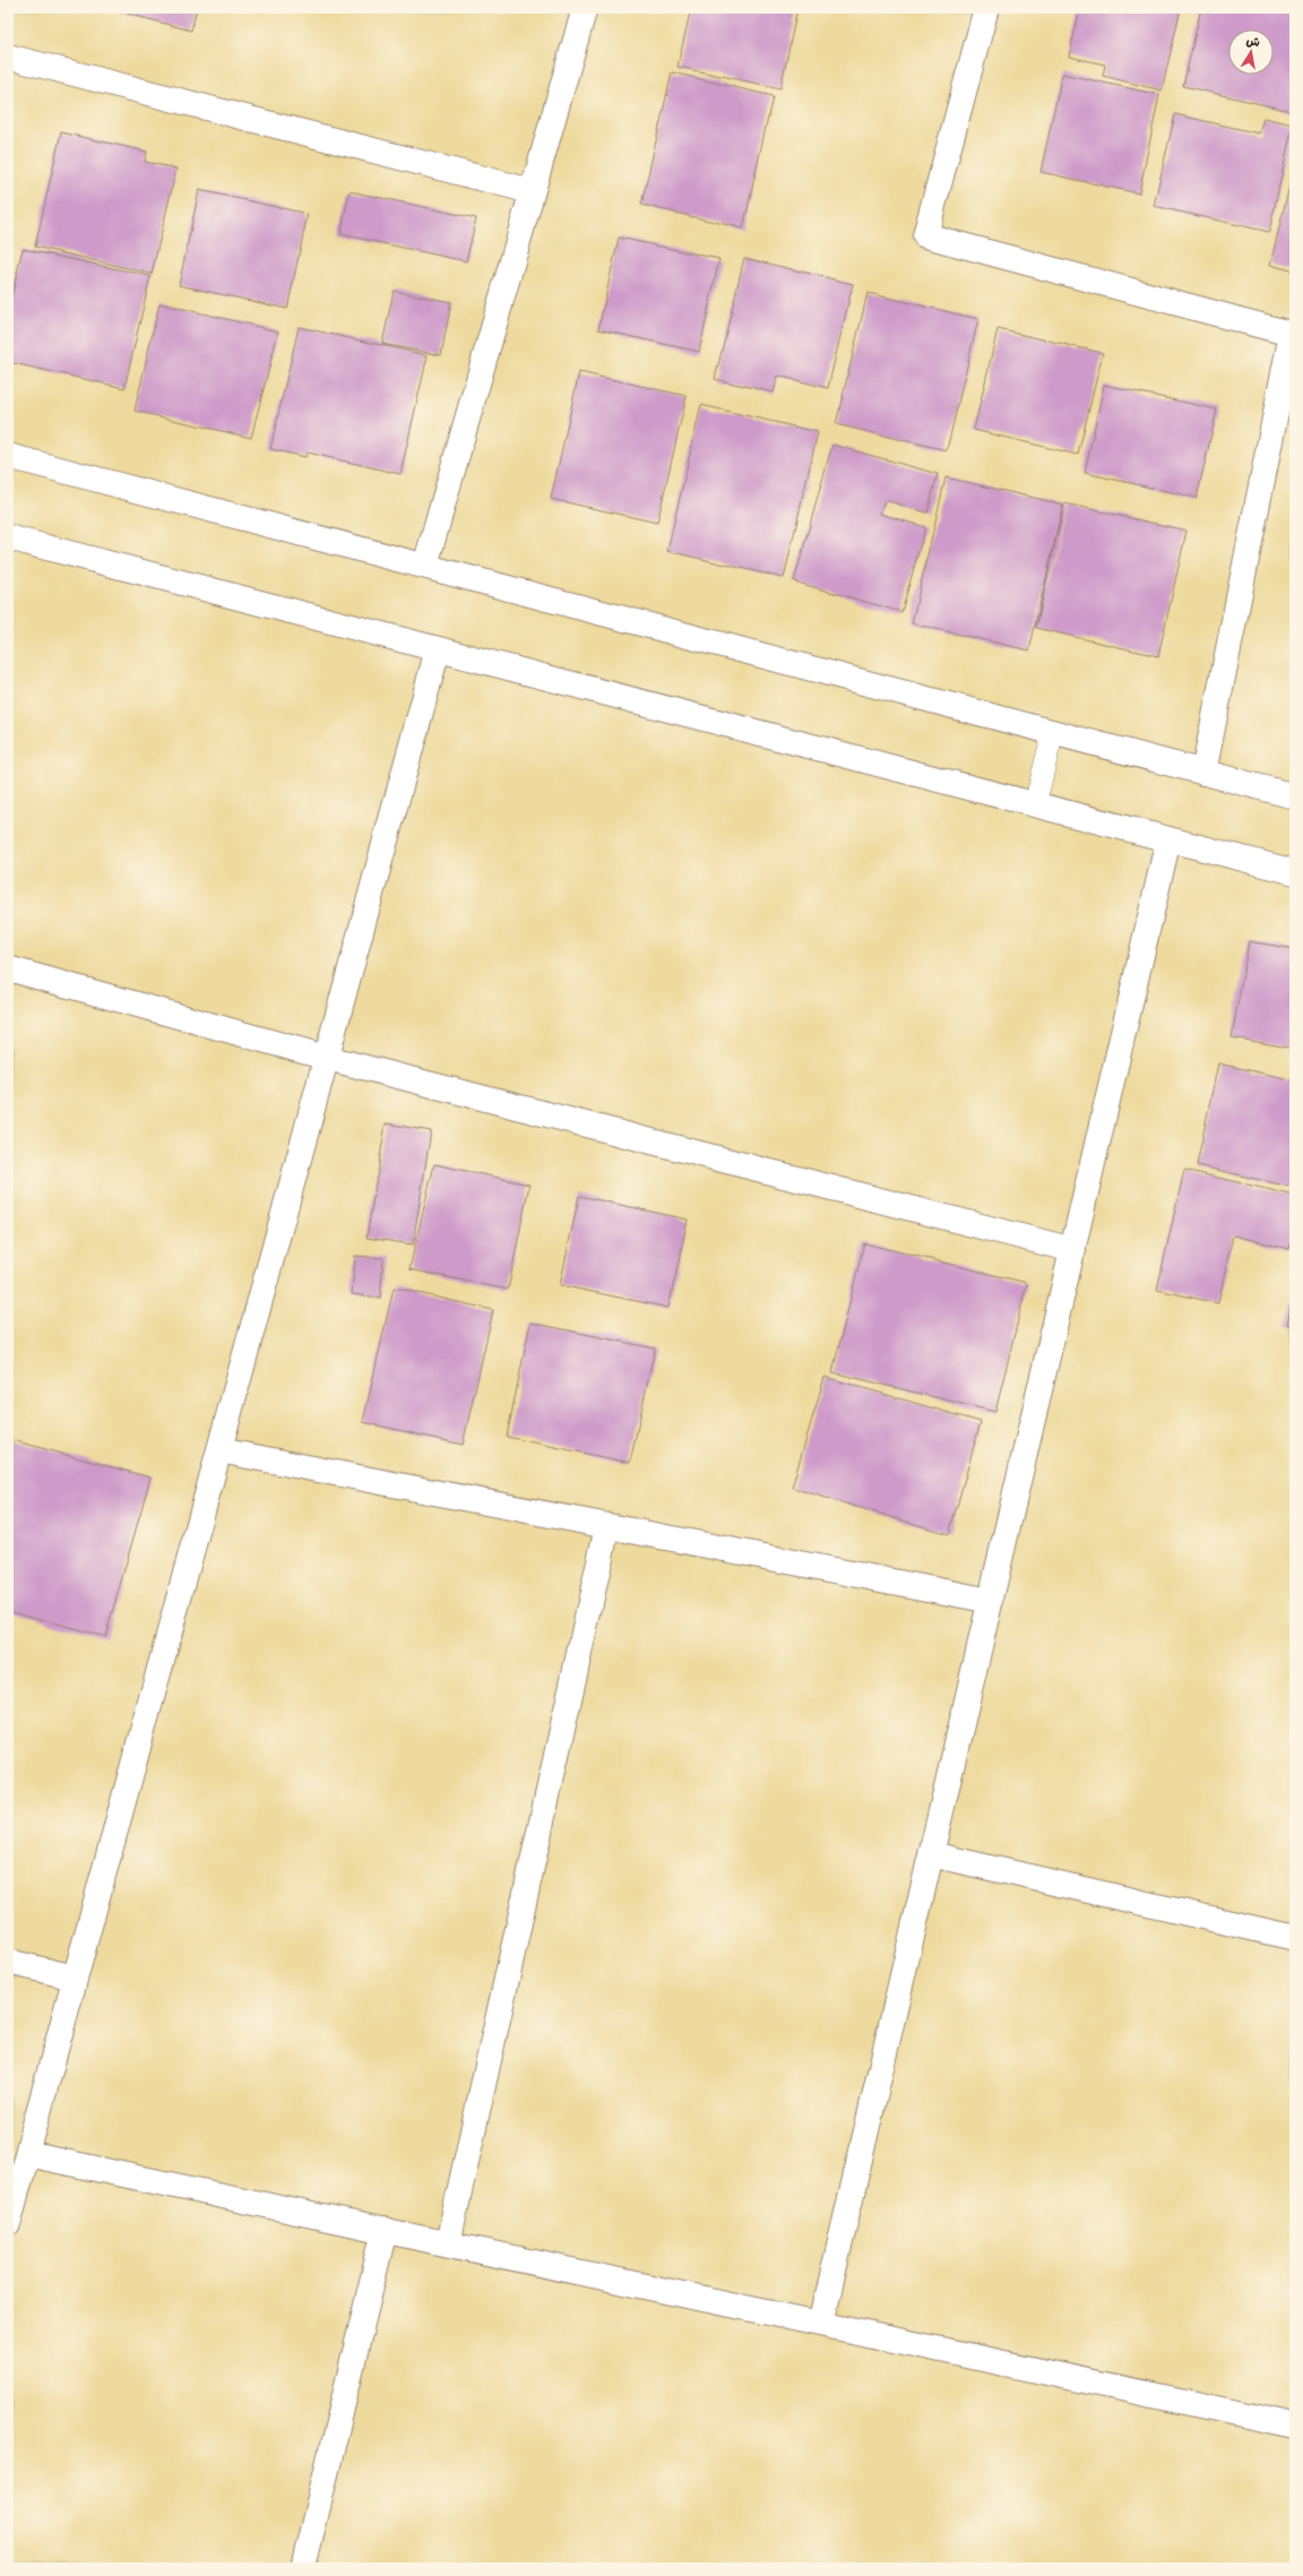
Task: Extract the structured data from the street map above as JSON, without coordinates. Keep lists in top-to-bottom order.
{
  "north": "top"
}
